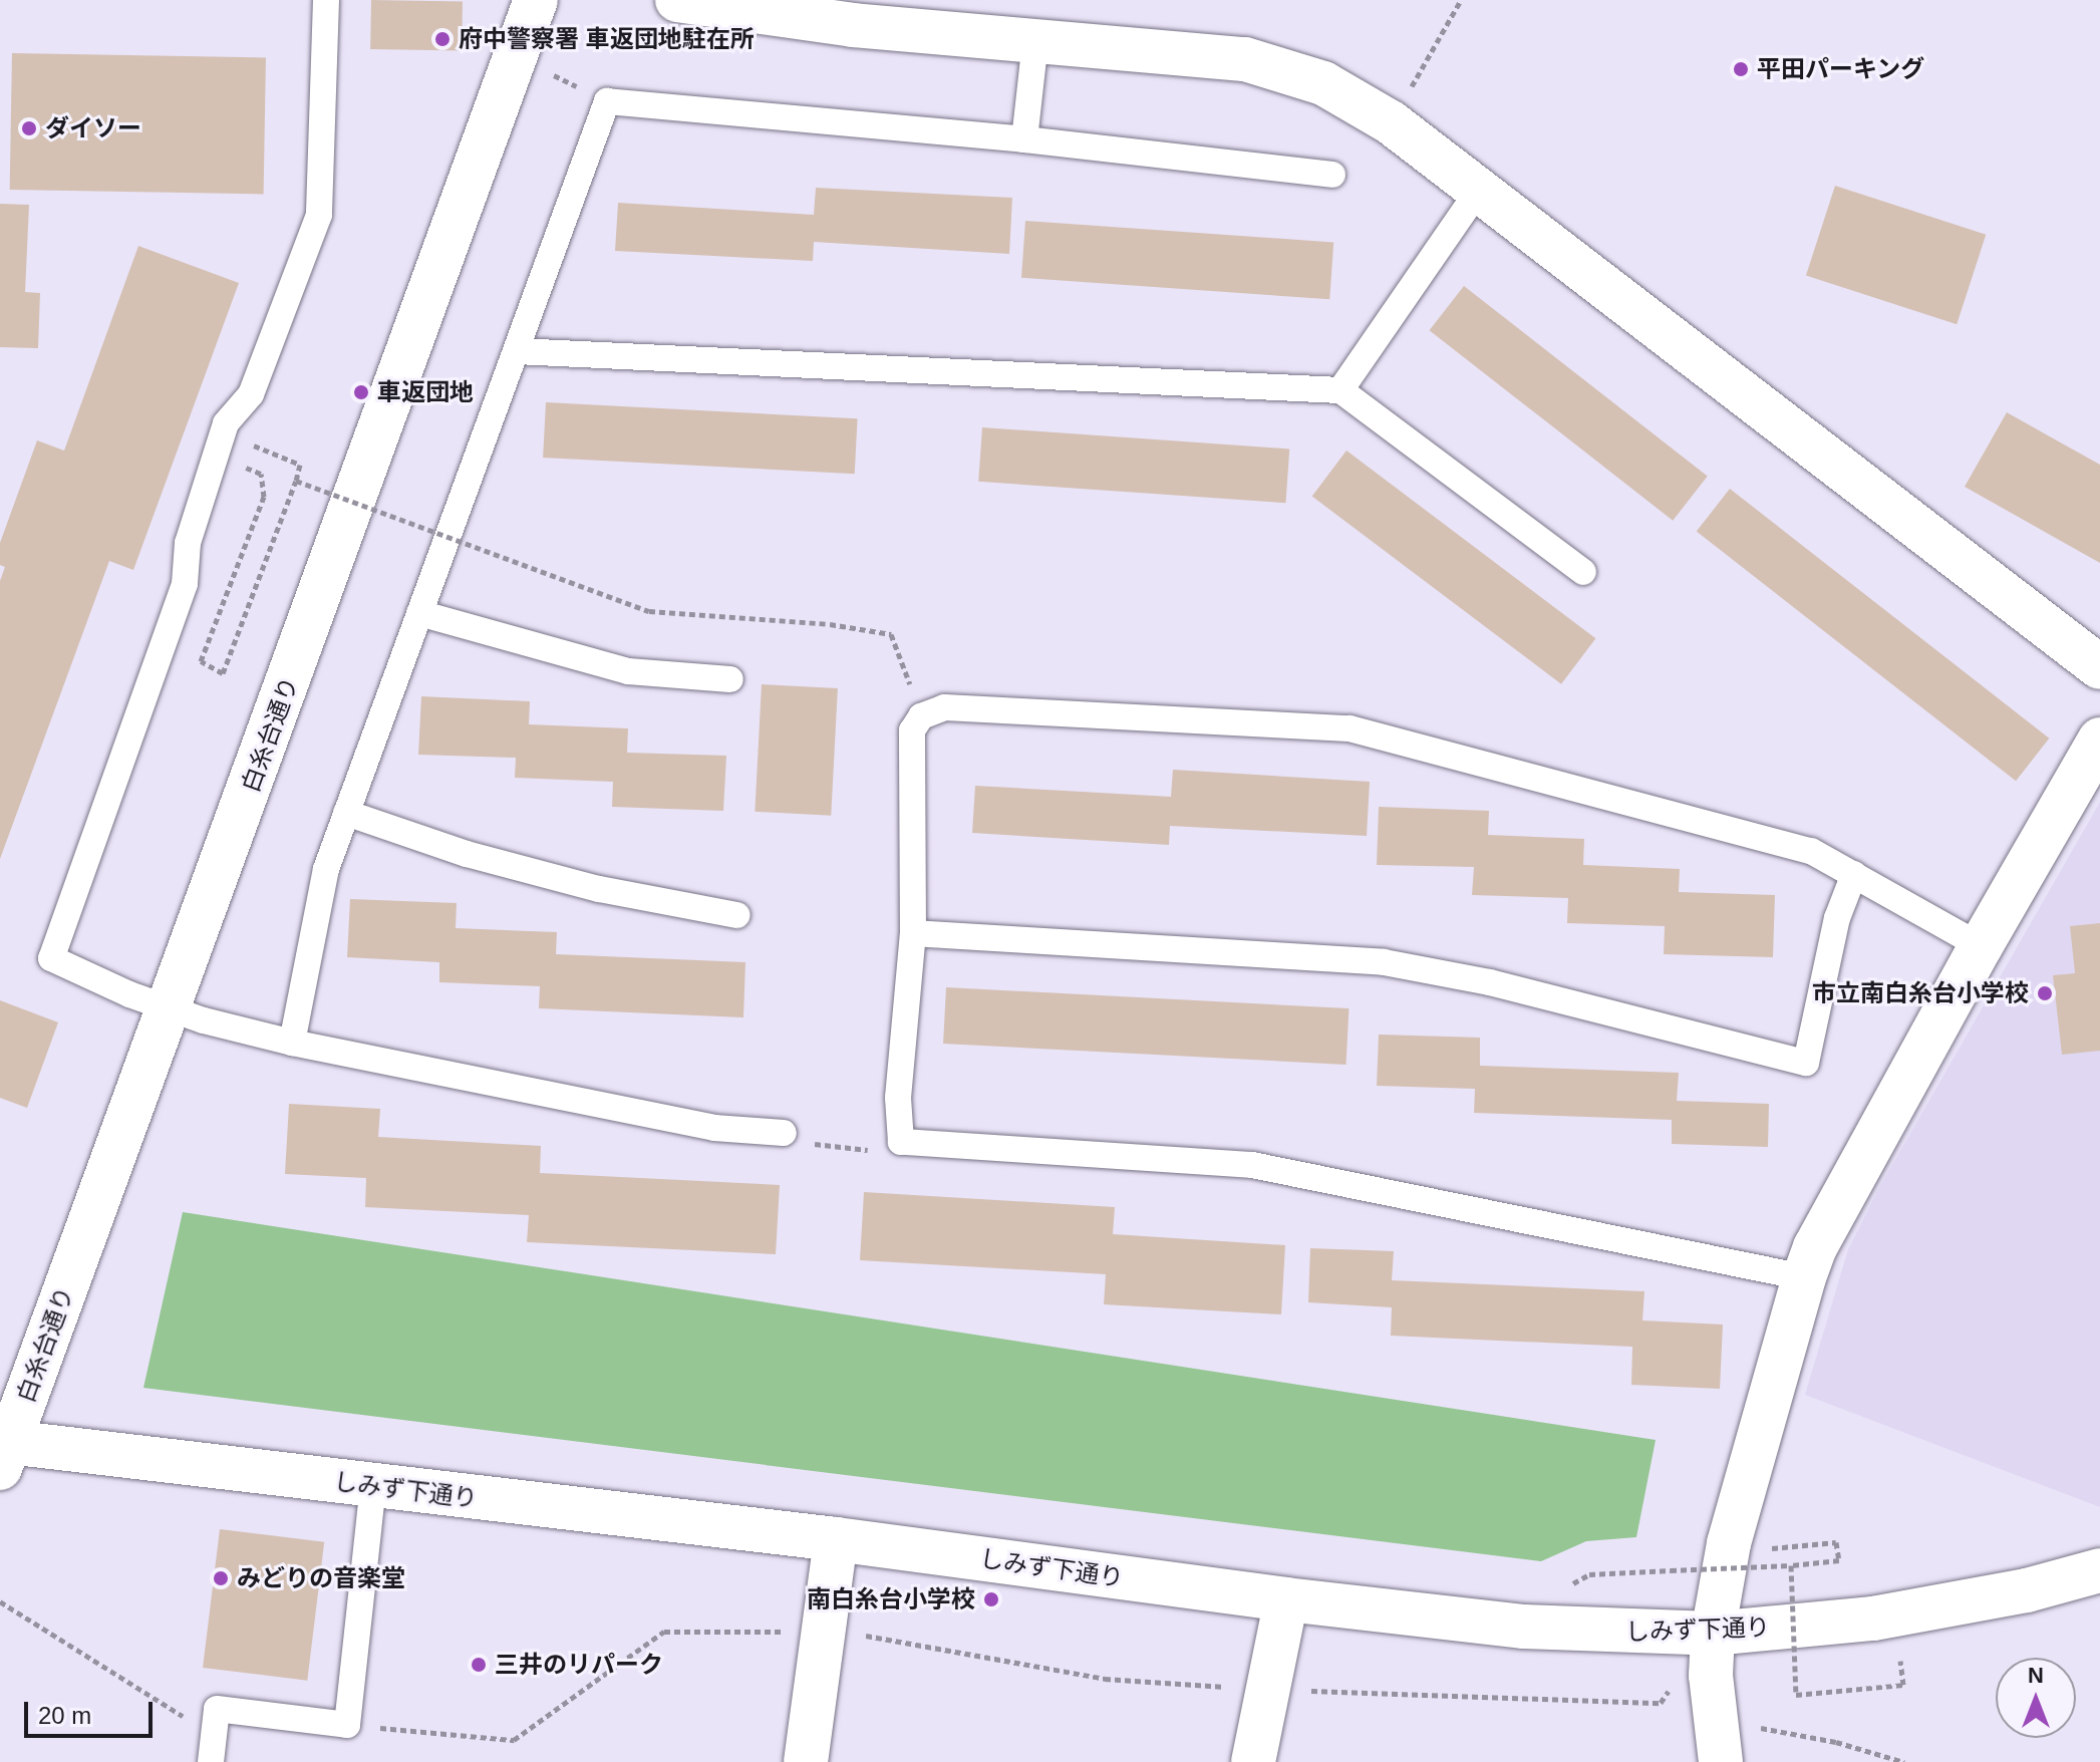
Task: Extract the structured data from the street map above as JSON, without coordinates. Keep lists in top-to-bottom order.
{
  "streets": {
    "street": ["白糸台通り", "しみず下通り"]
  },
  "crossings": [
    ["白糸台通り", "しみず下通り"]
  ],
  "places": [
    "府中警察署 車返団地駐在所",
    "平田パーキング",
    "ダイソー",
    "車返団地",
    "市立南白糸台小学校",
    "みどりの音楽堂",
    "南白糸台小学校",
    "三井のリパーク"
  ],
  "scale_bar": "20 m",
  "north": "top"
}
